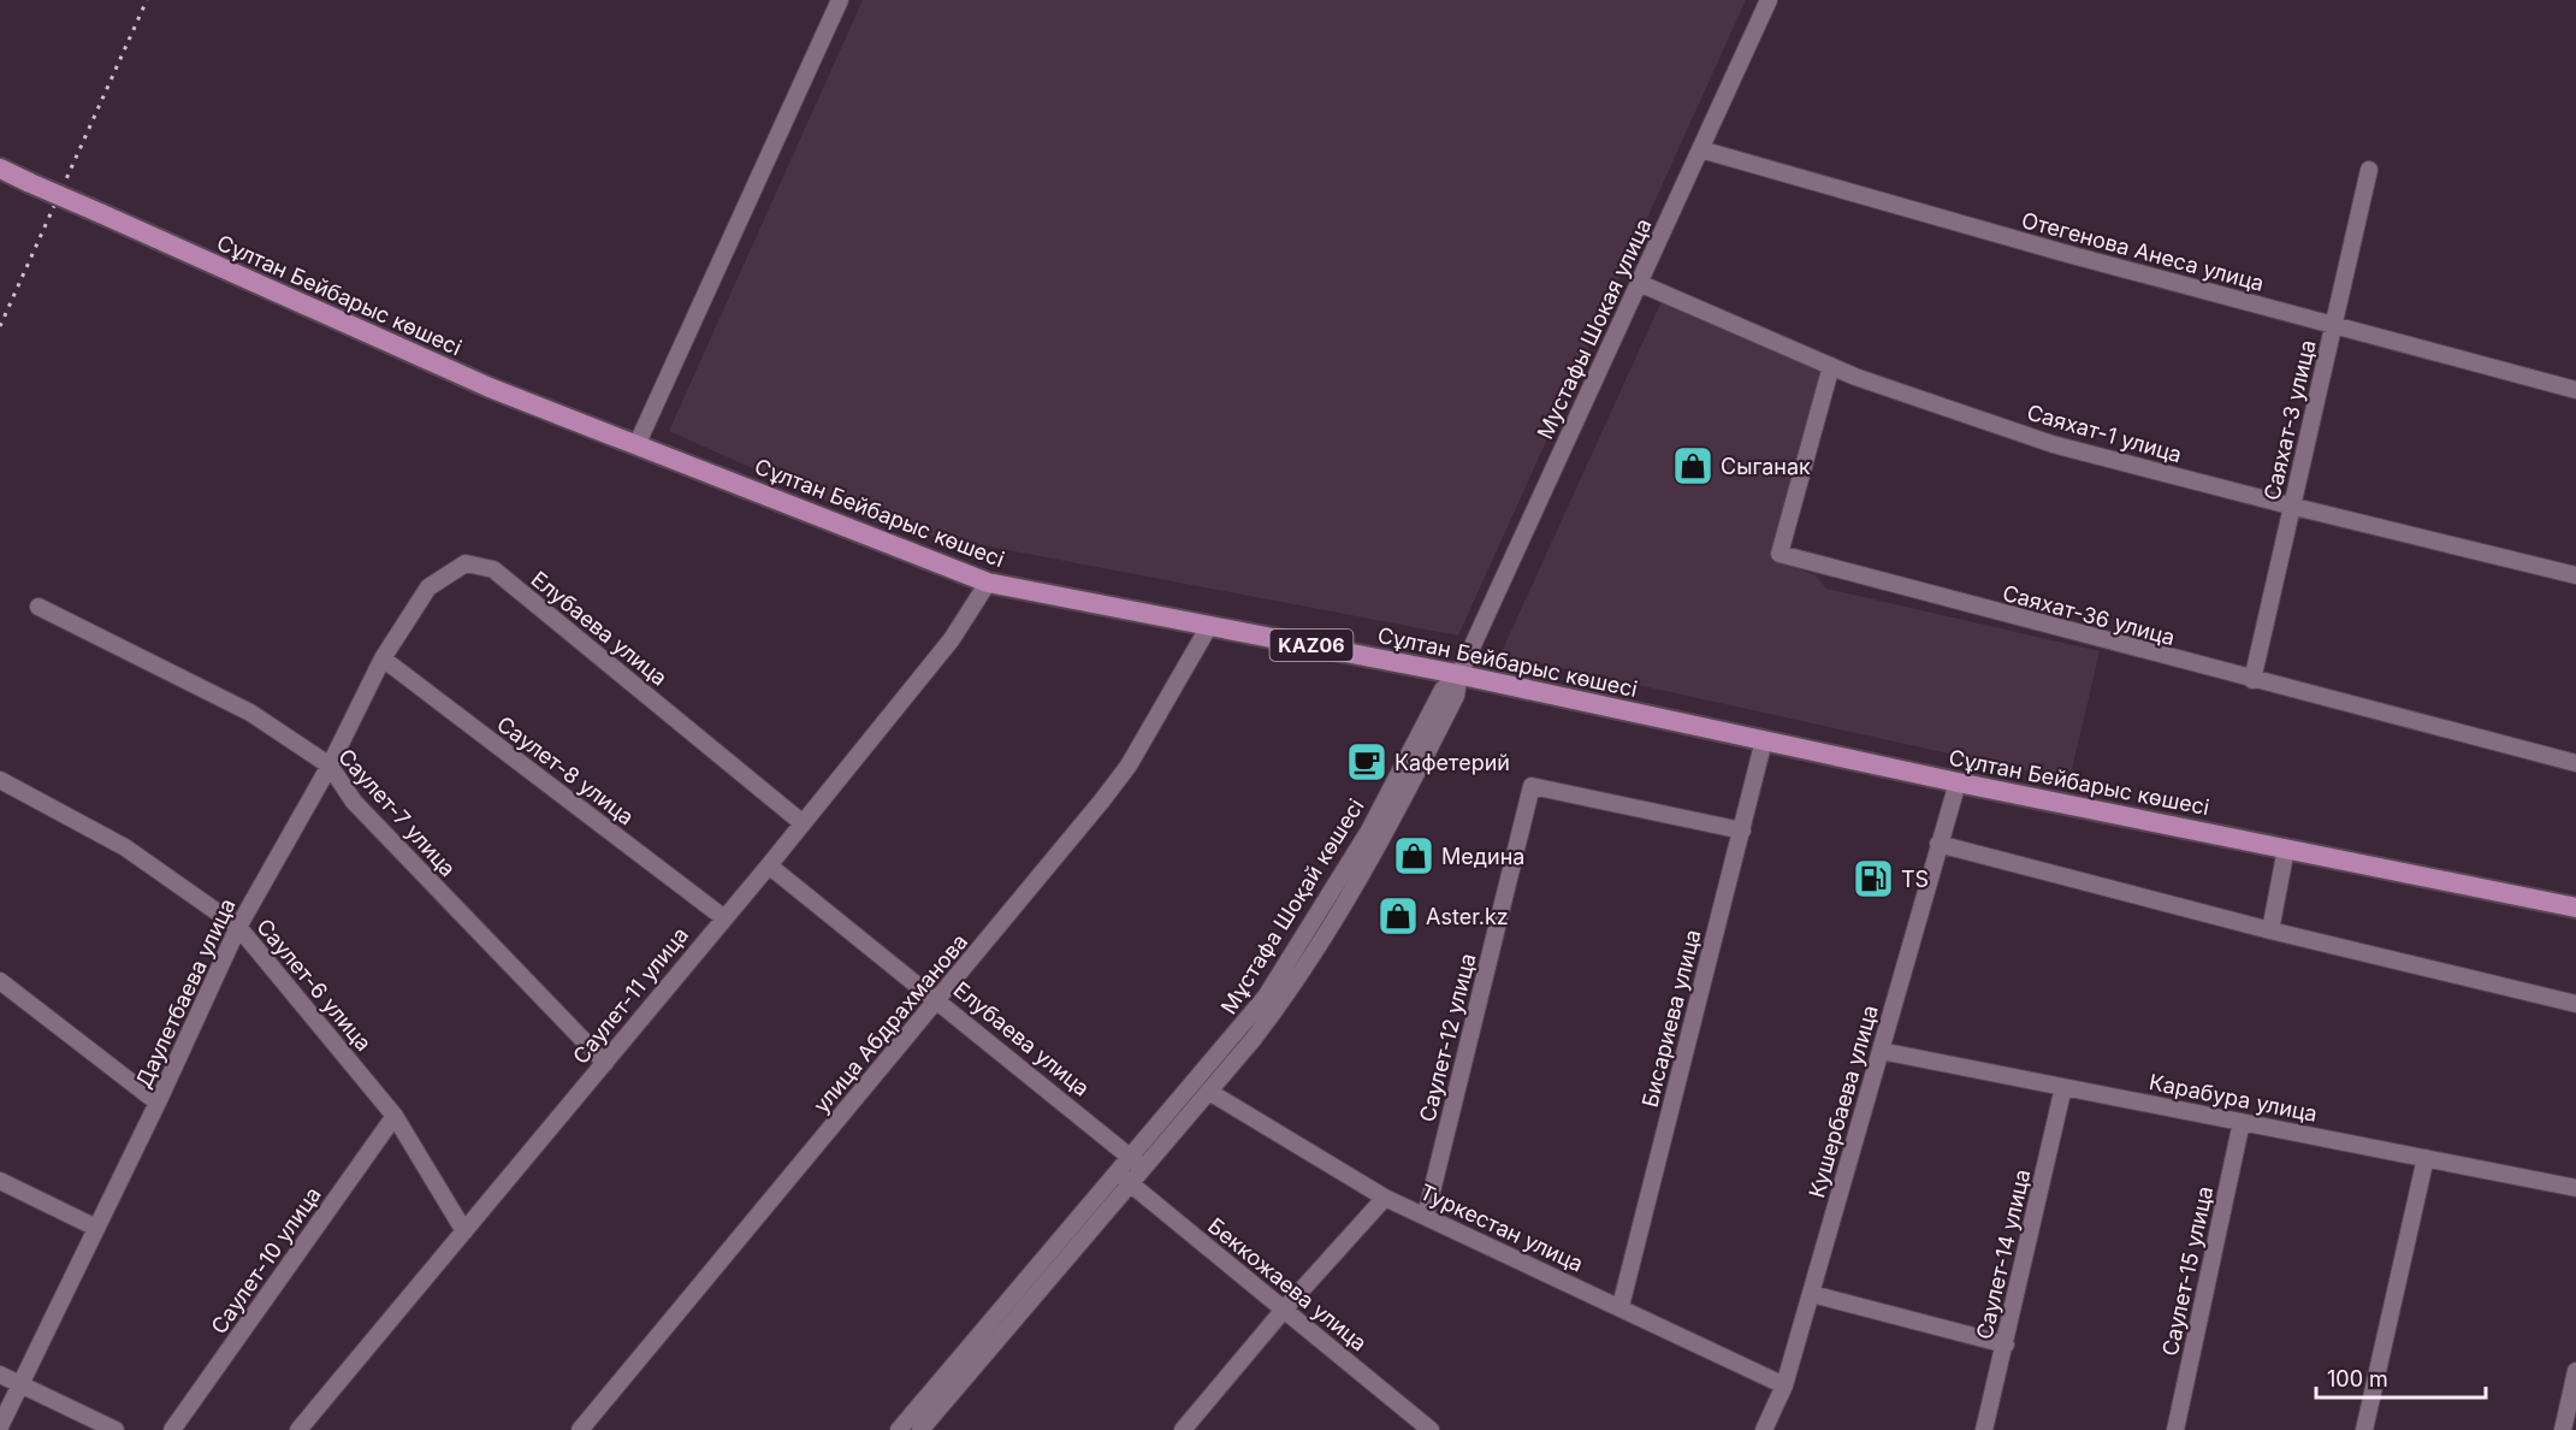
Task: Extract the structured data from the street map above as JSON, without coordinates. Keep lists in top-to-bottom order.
{
  "streets": {
    "main road": ["Сұлтан Бейбарыс көшесі", "KAZ06"],
    "street": [
      "Отегенова Анеса улица",
      "Мустафы Шокая улица",
      "Саяхат-3 улица",
      "Саяхат-1 улица",
      "Саяхат-36 улица",
      "Елубаева улица",
      "Саулет-8 улица",
      "Саулет-7 улица",
      "Мұстафа Шоқай көшесі",
      "Саулет-6 улица",
      "Даулетбаева улица",
      "Саулет-11 улица",
      "Бисариева улица",
      "улица Абдрахманова",
      "Саулет-12 улица",
      "Карабура улица",
      "Кушербаева улица",
      "Туркестан улица",
      "Саулет-14 улица",
      "Саулет-10 улица",
      "Саулет-15 улица",
      "Беккожаева улица"
    ]
  },
  "crossings": [
    ["Отегенова Анеса улица", "Мустафы Шокая улица"],
    ["Отегенова Анеса улица", "Саяхат-3 улица"],
    ["Сұлтан Бейбарыс көшесі", "Мустафы Шокая улица"],
    ["Сұлтан Бейбарыс көшесі", "Мұстафа Шоқай көшесі"],
    ["Сұлтан Бейбарыс көшесі", "Саулет-11 улица"],
    ["Сұлтан Бейбарыс көшесі", "Бисариева улица"],
    ["Сұлтан Бейбарыс көшесі", "улица Абдрахманова"],
    ["Сұлтан Бейбарыс көшесі", "Кушербаева улица"],
    ["Мустафы Шокая улица", "Саяхат-1 улица"],
    ["Мустафы Шокая улица", "Мұстафа Шоқай көшесі"],
    ["Саяхат-3 улица", "Саяхат-1 улица"],
    ["Саяхат-3 улица", "Саяхат-36 улица"],
    ["Саяхат-1 улица", "Саяхат-36 улица"],
    ["Елубаева улица", "Мұстафа Шоқай көшесі"],
    ["Елубаева улица", "Даулетбаева улица"],
    ["Елубаева улица", "Саулет-11 улица"],
    ["Елубаева улица", "улица Абдрахманова"],
    ["Саулет-8 улица", "Даулетбаева улица"],
    ["Саулет-8 улица", "Саулет-11 улица"],
    ["Саулет-7 улица", "Даулетбаева улица"],
    ["Саулет-7 улица", "Саулет-11 улица"],
    ["Мұстафа Шоқай көшесі", "Туркестан улица"],
    ["Мұстафа Шоқай көшесі", "Беккожаева улица"],
    ["Саулет-6 улица", "Даулетбаева улица"],
    ["Саулет-6 улица", "Саулет-11 улица"],
    ["Саулет-6 улица", "Саулет-10 улица"],
    ["Бисариева улица", "Саулет-12 улица"],
    ["Бисариева улица", "Туркестан улица"],
    ["Саулет-12 улица", "Туркестан улица"],
    ["Карабура улица", "Кушербаева улица"],
    ["Карабура улица", "Саулет-14 улица"],
    ["Карабура улица", "Саулет-15 улица"],
    ["Кушербаева улица", "Туркестан улица"]
  ],
  "places": {
    "shop": ["Сыганак", "Медина", "Aster.kz"],
    "cafe": ["Кафетерий"],
    "fuel station": ["TS"]
  },
  "scale_bar": "100 m"
}
